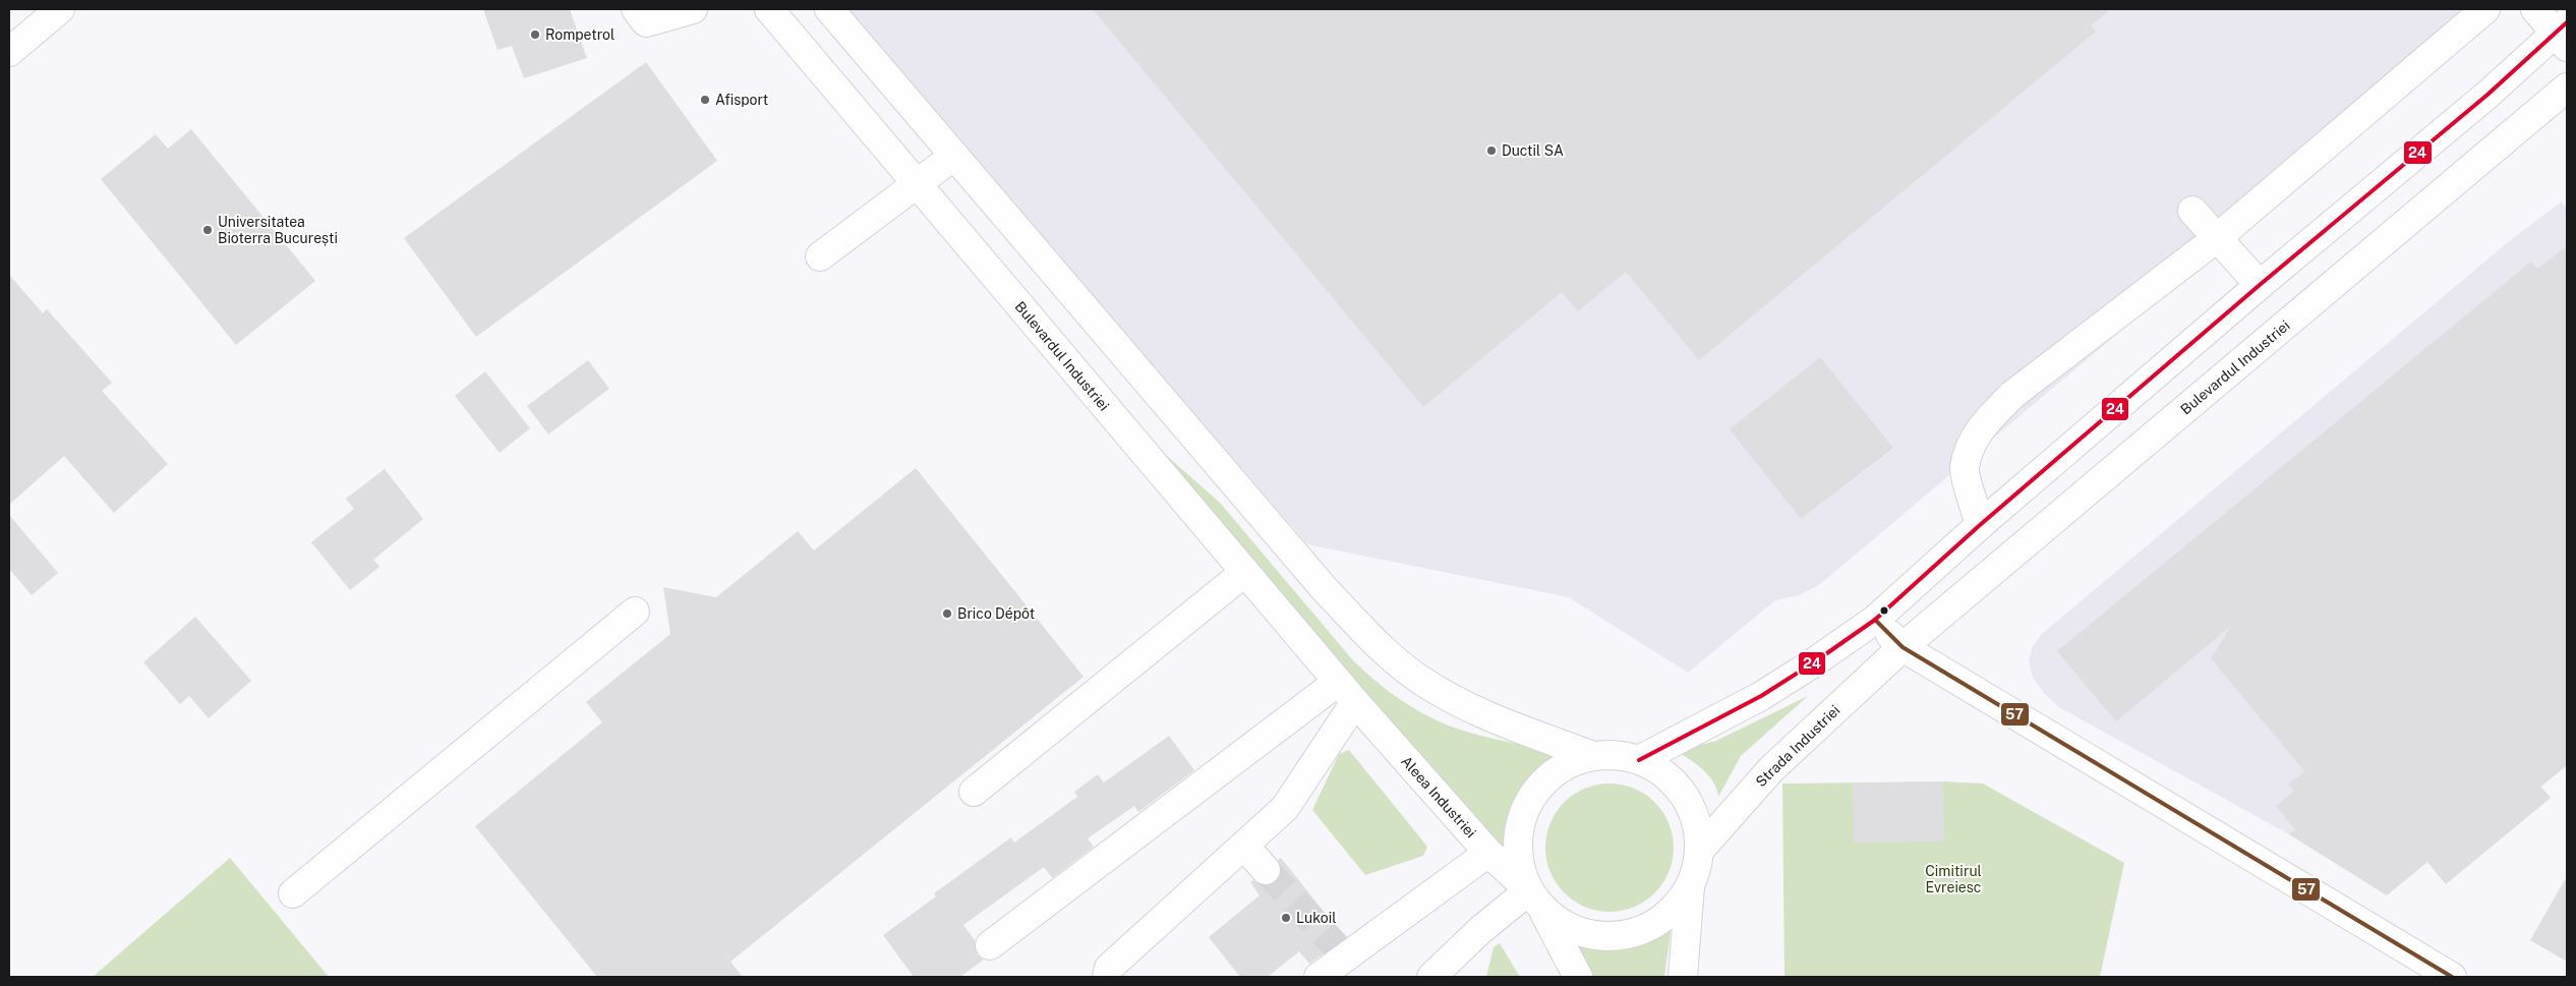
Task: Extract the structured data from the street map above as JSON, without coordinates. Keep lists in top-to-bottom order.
{
  "streets": {
    "main road": ["Bulevardul Industriei", "Strada Industriei", "Aleea Industriei"]
  },
  "crossings": [
    ["Bulevardul Industriei", "Strada Industriei"],
    ["Bulevardul Industriei", "Aleea Industriei"],
    ["Strada Industriei", "Aleea Industriei"]
  ],
  "parks": ["Cimitirul Evreiesc"],
  "places": [
    "Rompetrol",
    "Afisport",
    "Ductil SA",
    "Universitatea Bioterra București",
    "Brico Dépôt",
    "Lukoil"
  ],
  "lines": ["transit line 24", "transit line 57"]
}
